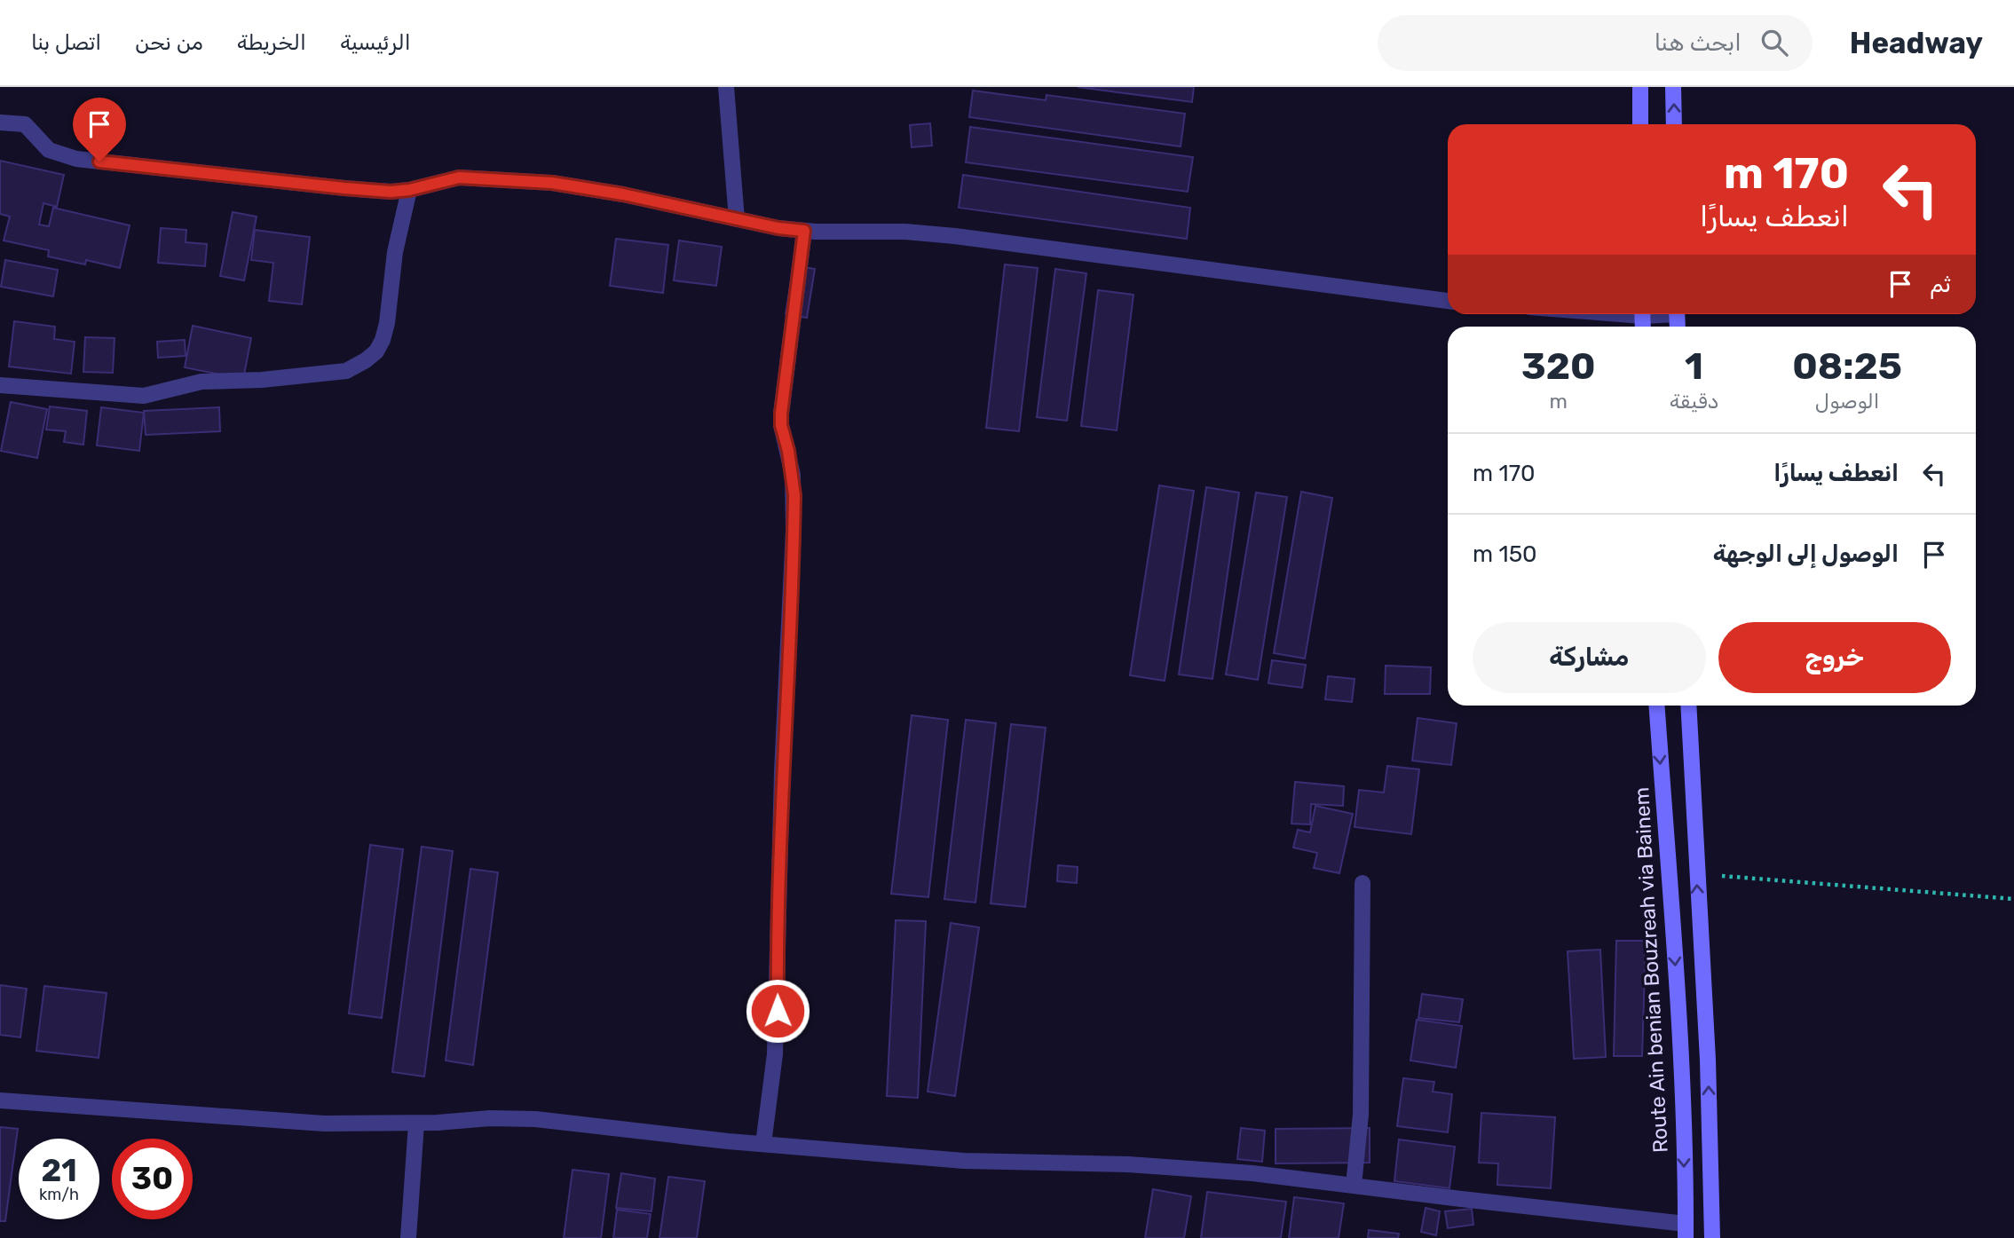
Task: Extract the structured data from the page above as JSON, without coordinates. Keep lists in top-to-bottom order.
{
  "streets": {
    "main road": ["Route Ain benian Bouzreah via Bainem"]
  },
  "page": {
    "header": "Headway",
    "search": "ابحث هنا",
    "nav": [
      "الرئيسية",
      "الخريطة",
      "من نحن",
      "اتصل بنا"
    ],
    "turn": ["170 m", "انعطف يسارًا"],
    "then": "ثم",
    "eta": [
      "08:25",
      "الوصول",
      "1",
      "دقيقة",
      "320",
      "m"
    ],
    "list": [
      {
        "name": "انعطف يسارًا",
        "value": "170 m"
      },
      {
        "name": "الوصول إلى الوجهة",
        "value": "150 m"
      }
    ],
    "buttons": ["خروج", "مشاركة"],
    "speed": "21 km/h",
    "limit": "30"
  }
}
